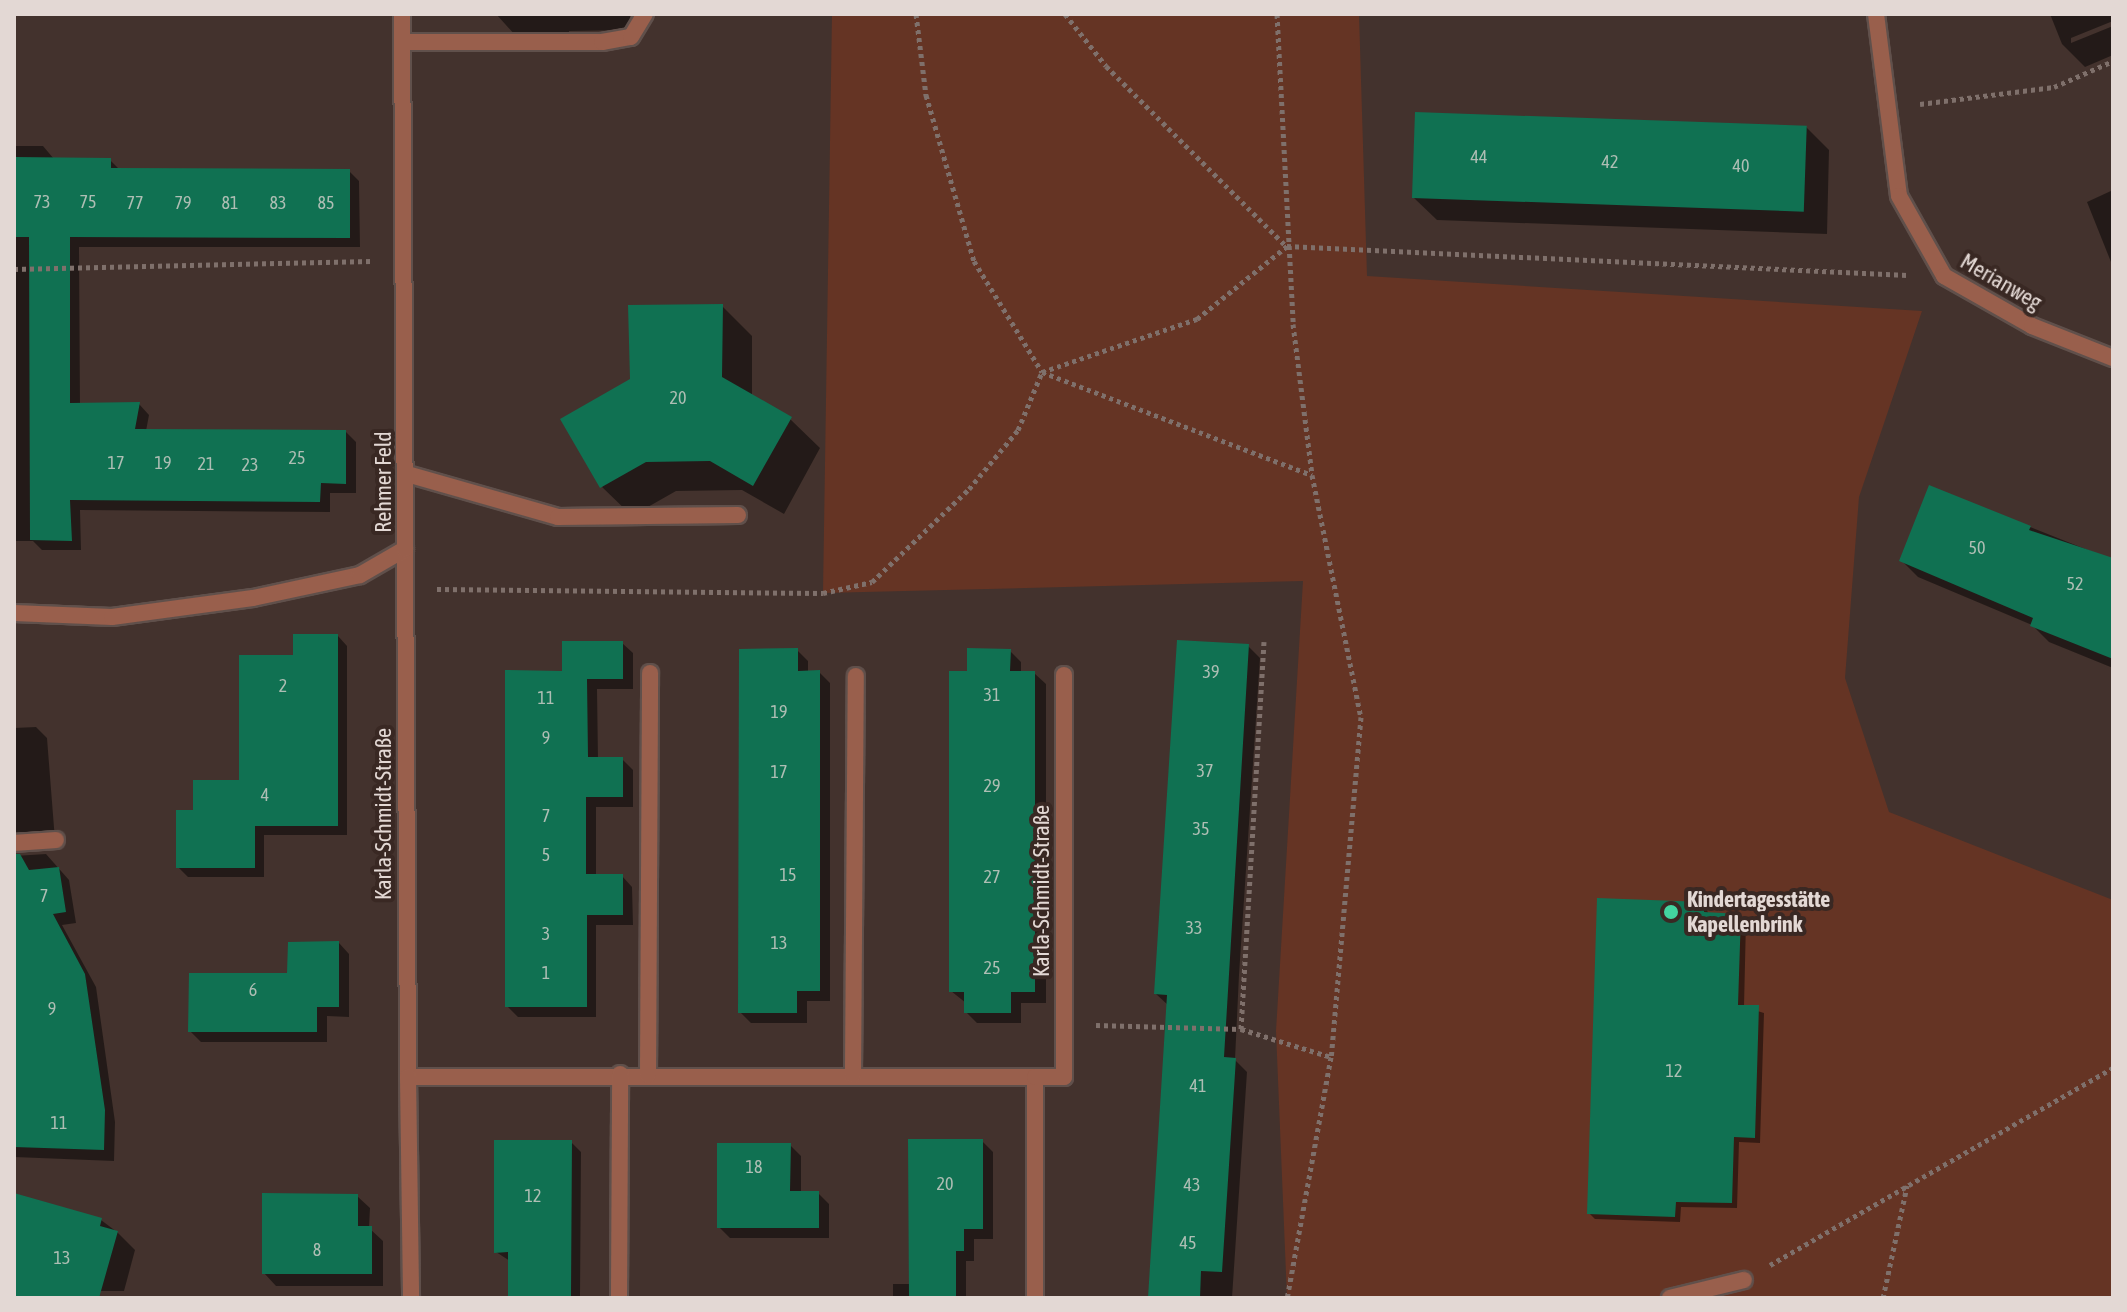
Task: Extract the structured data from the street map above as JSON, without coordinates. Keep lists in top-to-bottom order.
{
  "streets": {
    "street": ["Merianweg", "Rehmer Feld", "Karla-Schmidt-Straße"]
  },
  "crossings": [
    ["Rehmer Feld", "Karla-Schmidt-Straße"]
  ],
  "places": ["Kindertagesstätte Kapellenbrink"],
  "house_numbers": [
    "44",
    "42",
    "40",
    "73",
    "75",
    "77",
    "79",
    "81",
    "83",
    "85",
    "20",
    "25",
    "17",
    "19",
    "21",
    "23",
    "50",
    "52",
    "39",
    "2",
    "31",
    "11",
    "19",
    "9",
    "37",
    "17",
    "29",
    "4",
    "7",
    "35",
    "5",
    "15",
    "27",
    "7",
    "33",
    "3",
    "13",
    "25",
    "1",
    "6",
    "9",
    "12",
    "41",
    "11",
    "18",
    "20",
    "43",
    "12",
    "45",
    "8",
    "13"
  ]
}
